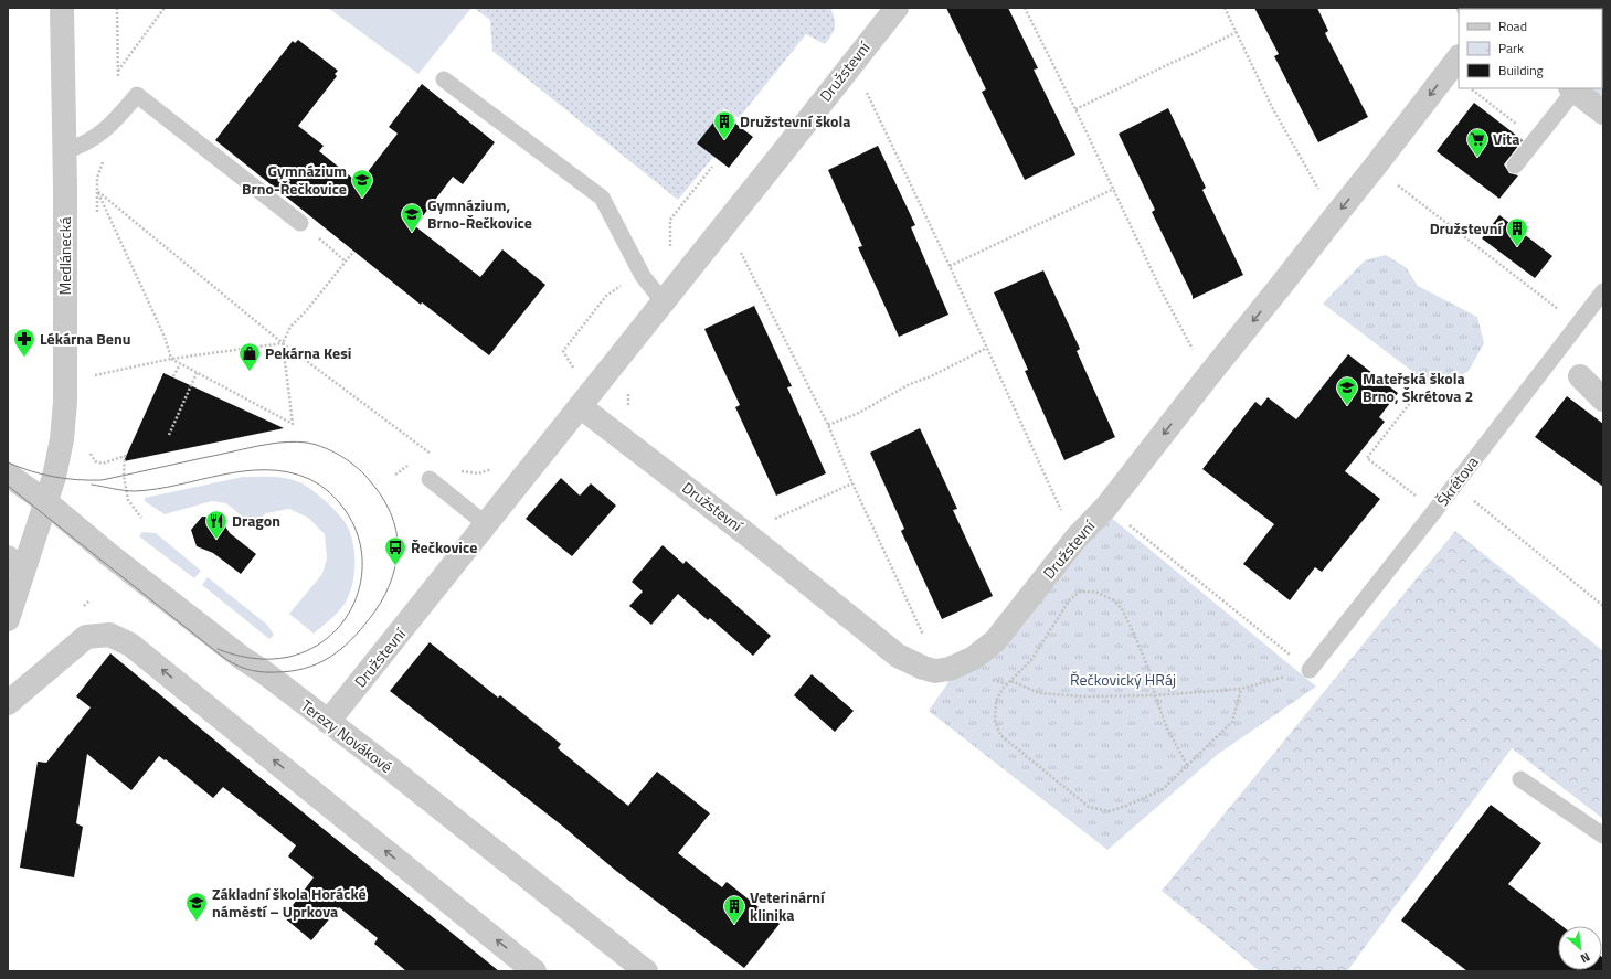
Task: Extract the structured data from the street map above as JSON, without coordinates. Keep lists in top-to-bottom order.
{
  "streets": {
    "street": ["Družstevní", "Medlánecká", "Terezy Novákové"],
    "lane": ["Škrétova"]
  },
  "crossings": [
    ["Družstevní", "Terezy Novákové"],
    ["Medlánecká", "Terezy Novákové"]
  ],
  "one_way": ["Družstevní"],
  "parks": ["Řečkovický HRáj"],
  "places": {
    "building": ["Družstevní škola", "Družstevní", "Veterinární klinika"],
    "supermarket": ["Vita"],
    "school or university": [
      "Gymnázium Brno-Řečkovice",
      "Gymnázium, Brno-Řečkovice",
      "Mateřská škola Brno, Škrétova 2",
      "Základní škola Horácké náměstí – Uprkova"
    ],
    "pharmacy": ["Lékárna Benu"],
    "shop": ["Pekárna Kesi"],
    "restaurant": ["Dragon"],
    "bus stop": ["Řečkovice"]
  },
  "legend": ["Road", "Park", "Building"],
  "north": "bottom right"
}
